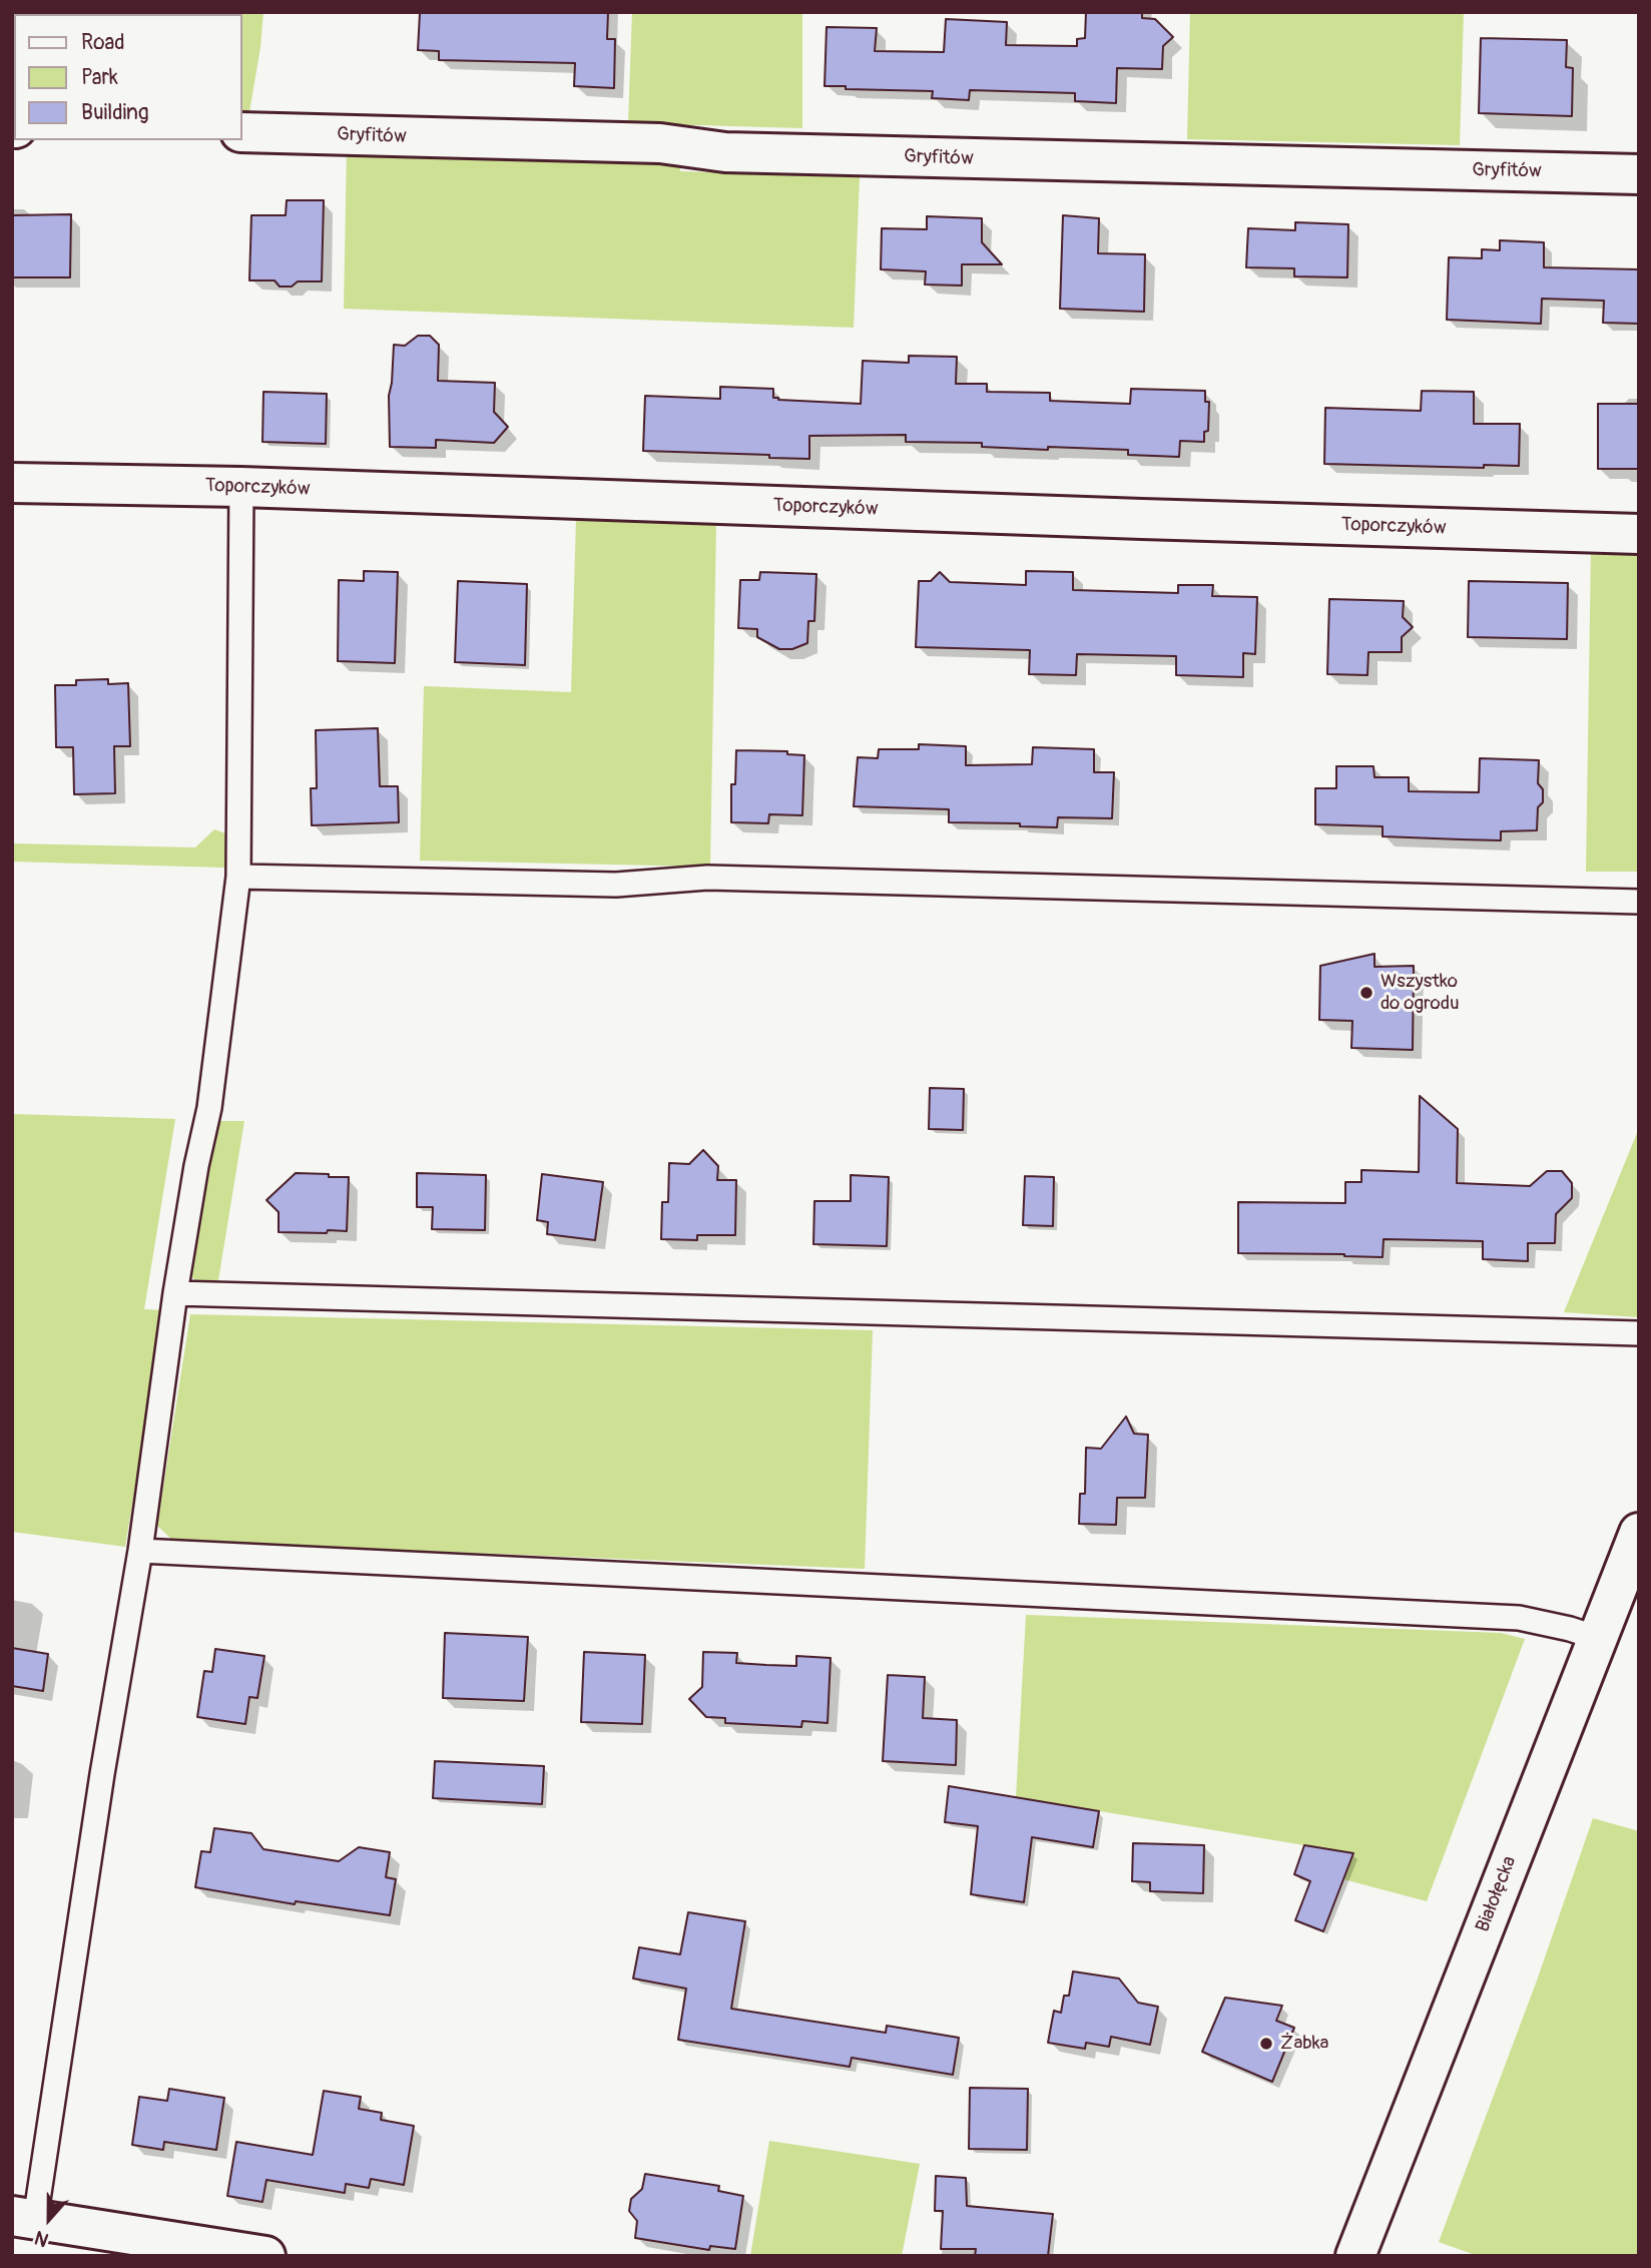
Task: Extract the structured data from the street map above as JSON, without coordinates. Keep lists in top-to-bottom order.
{
  "streets": {
    "street": ["Gryfitów", "Toporczyków", "Białołęcka"]
  },
  "places": ["Wszystko do ogrodu", "Żabka"],
  "legend": ["Road", "Park", "Building"],
  "north": "bottom"
}
